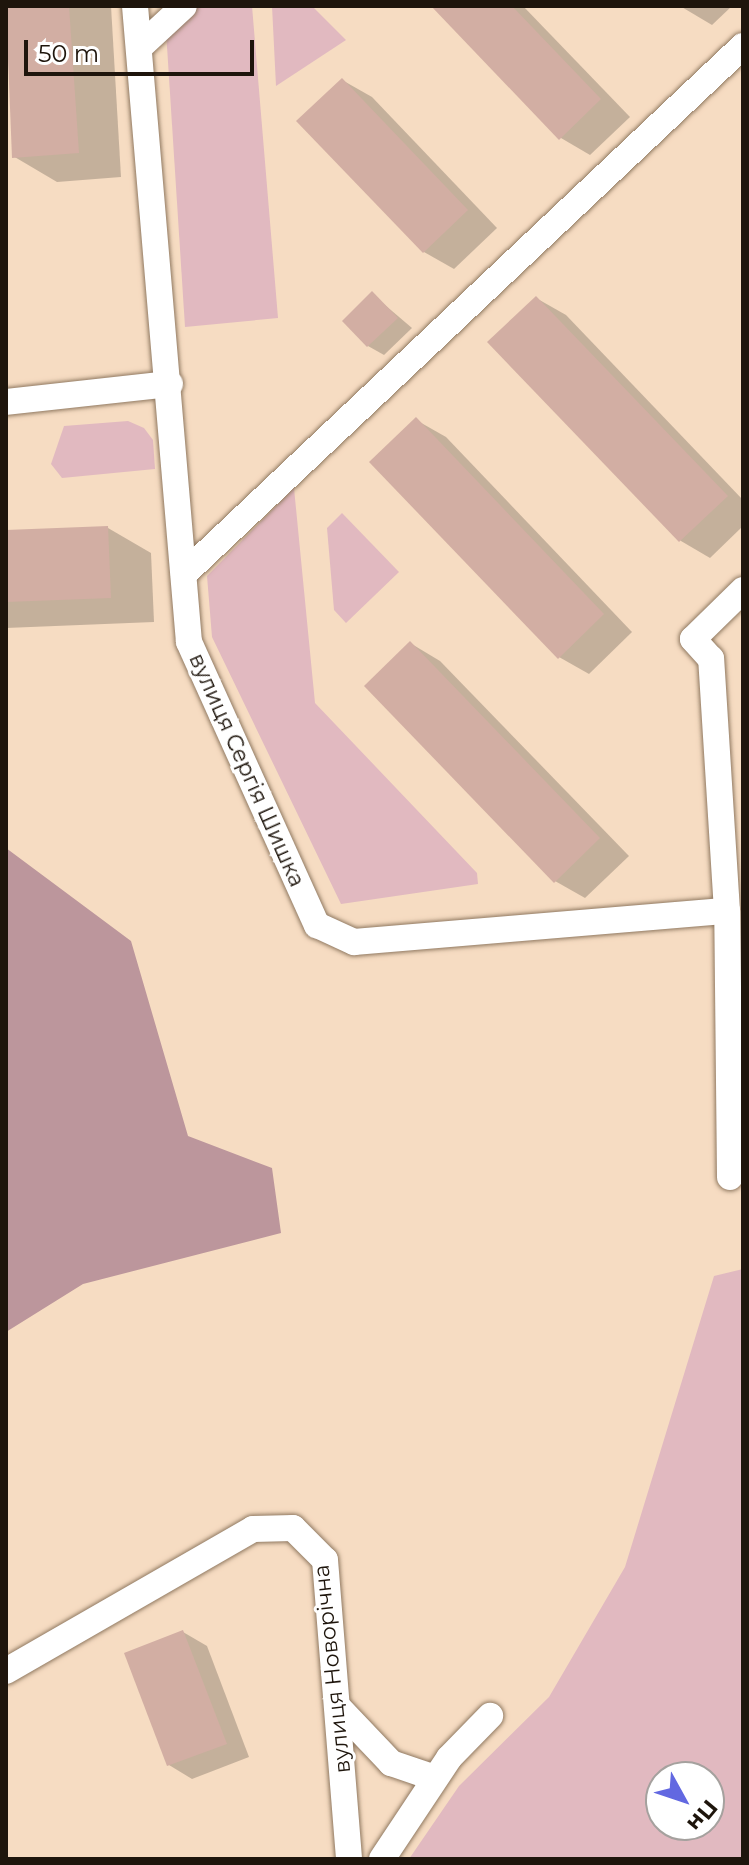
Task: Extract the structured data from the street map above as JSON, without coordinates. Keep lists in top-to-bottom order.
{
  "streets": {
    "street": ["вулиця Сергія Шишка", "вулиця Новорічна"]
  },
  "scale_bar": "50 m",
  "north": "bottom right"
}
